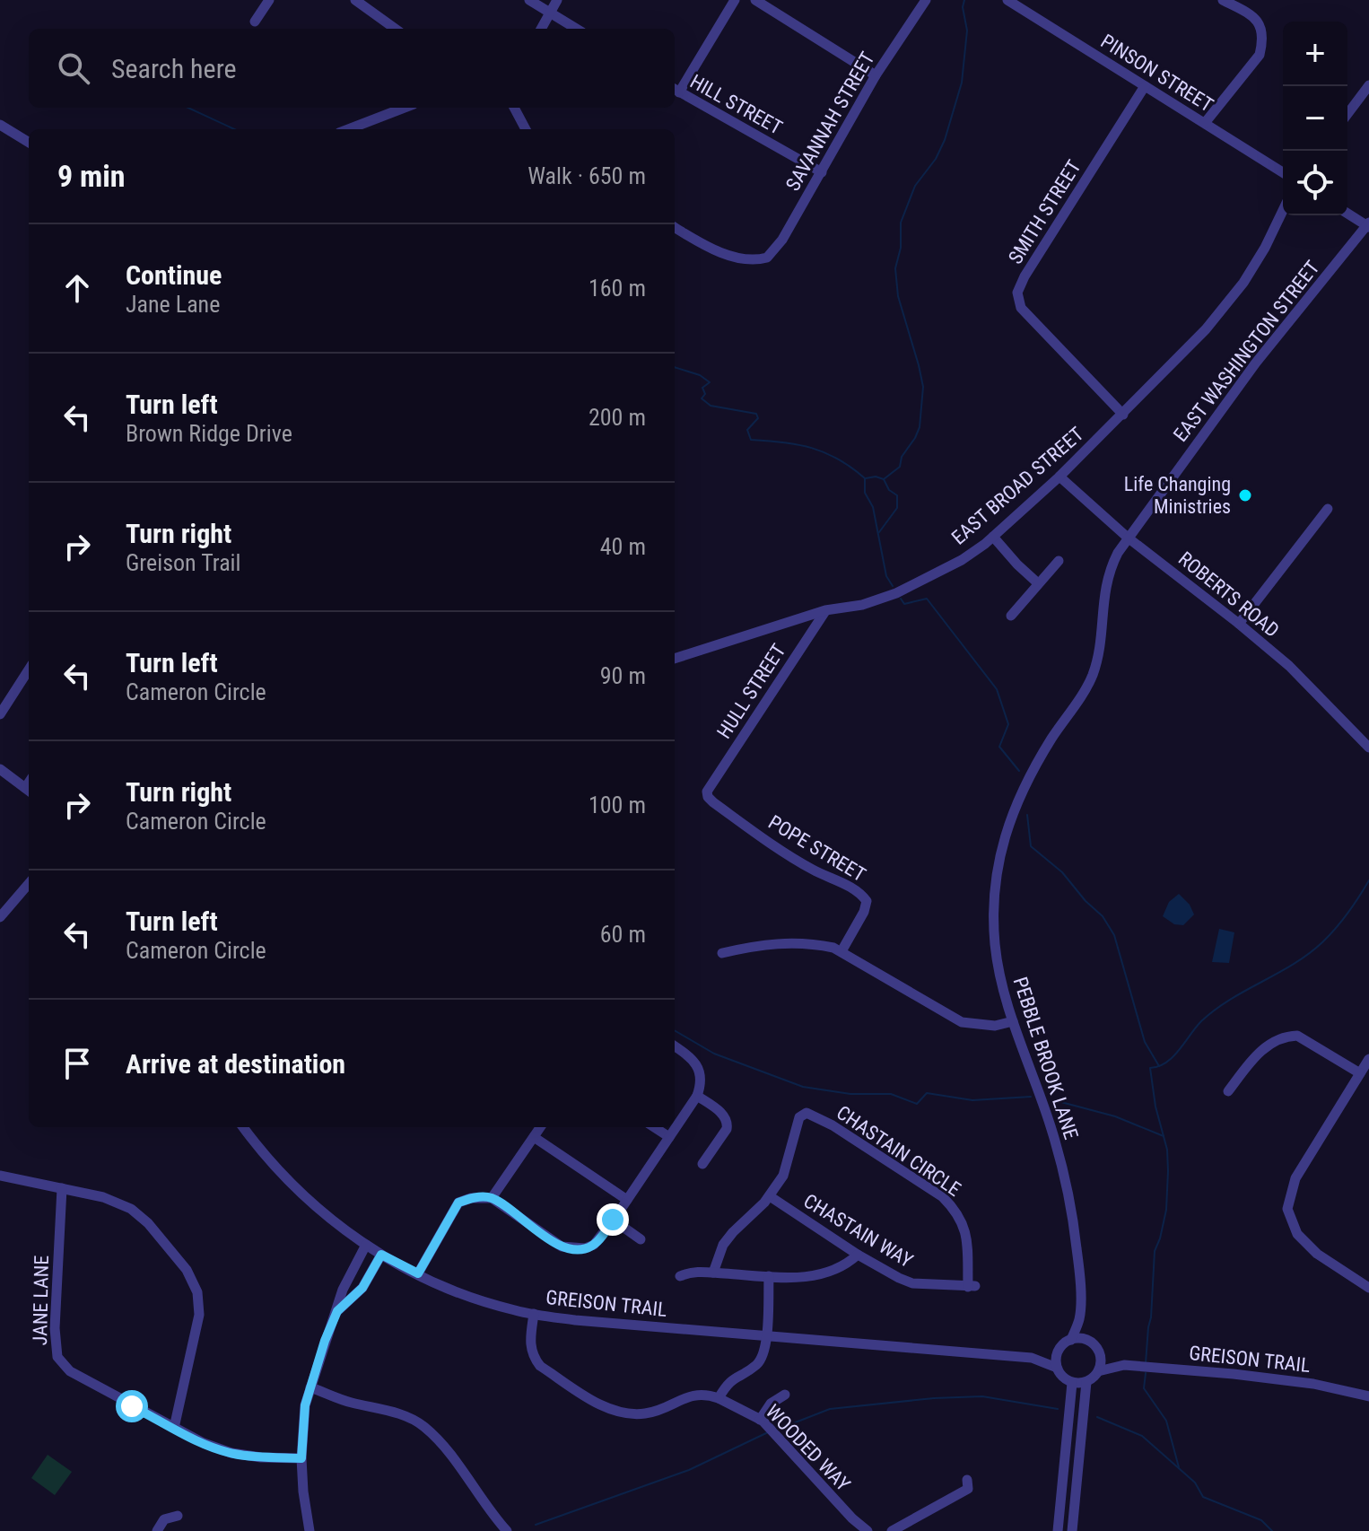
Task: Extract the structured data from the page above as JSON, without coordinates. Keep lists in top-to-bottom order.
{
  "streets": {
    "street": [
      "PINSON STREET",
      "HILL STREET",
      "SAVANNAH STREET",
      "SMITH STREET",
      "EAST WASHINGTON STREET",
      "EAST BROAD STREET",
      "ROBERTS ROAD",
      "HULL STREET",
      "POPE STREET",
      "PEBBLE BROOK LANE",
      "CHASTAIN CIRCLE",
      "CHASTAIN WAY",
      "JANE LANE",
      "GREISON TRAIL",
      "WOODED WAY"
    ]
  },
  "crossings": [
    ["PINSON STREET", "SMITH STREET"],
    ["HILL STREET", "SAVANNAH STREET"],
    ["SMITH STREET", "EAST BROAD STREET"],
    ["EAST WASHINGTON STREET", "ROBERTS ROAD"],
    ["EAST WASHINGTON STREET", "PEBBLE BROOK LANE"],
    ["EAST BROAD STREET", "ROBERTS ROAD"],
    ["EAST BROAD STREET", "HULL STREET"],
    ["ROBERTS ROAD", "PEBBLE BROOK LANE"],
    ["HULL STREET", "POPE STREET"],
    ["PEBBLE BROOK LANE", "GREISON TRAIL"],
    ["CHASTAIN CIRCLE", "CHASTAIN WAY"],
    ["GREISON TRAIL", "WOODED WAY"]
  ],
  "places": ["Life Changing Ministries"],
  "page": {
    "map_buttons": ["+", "−"],
    "search": "Search here",
    "heading": ["9 min", "Walk · 650 m"],
    "list": [
      ["Continue", "Jane Lane", "160 m"],
      ["Turn left", "Brown Ridge Drive", "200 m"],
      ["Turn right", "Greison Trail", "40 m"],
      ["Turn left", "Cameron Circle", "90 m"],
      ["Turn right", "Cameron Circle", "100 m"],
      ["Turn left", "Cameron Circle", "60 m"],
      "Arrive at destination"
    ]
  }
}
